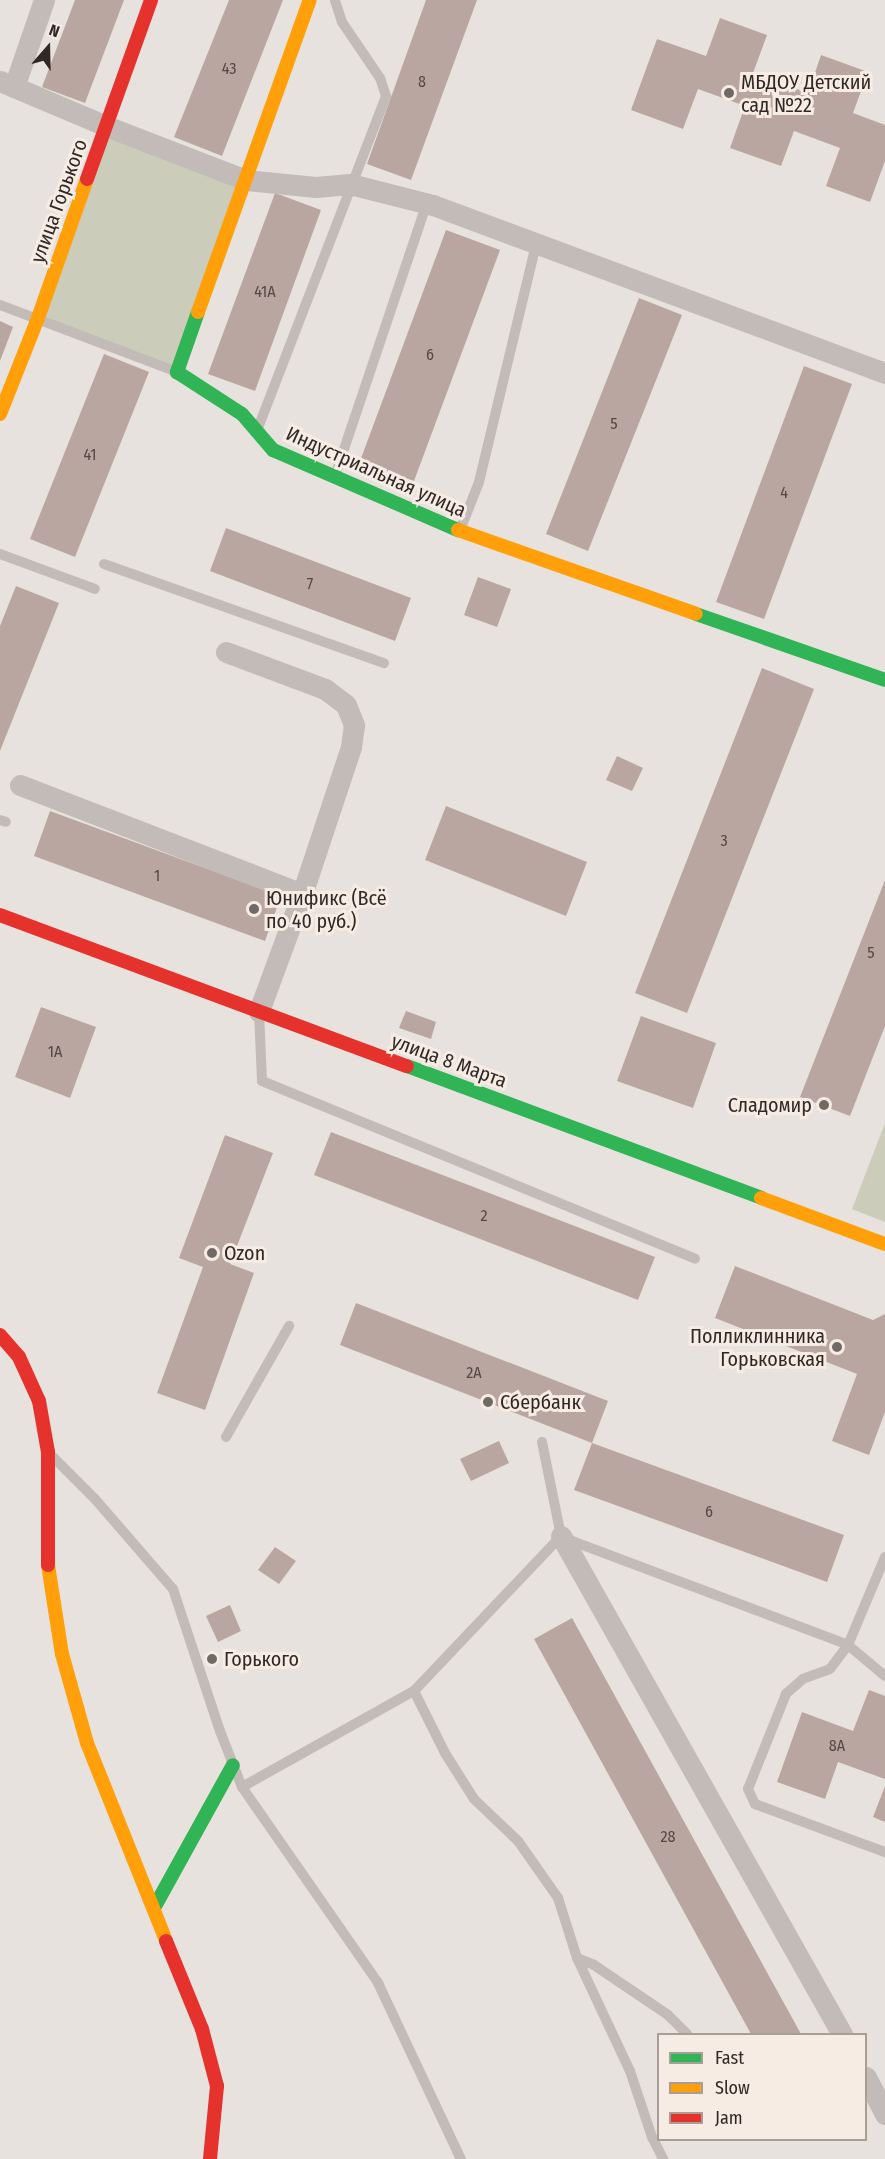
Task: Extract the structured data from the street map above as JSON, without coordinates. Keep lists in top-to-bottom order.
{
  "streets": {
    "street": ["улица Горького", "Индустриальная улица", "улица 8 Марта"]
  },
  "places": [
    "МБДОУ Детский сад №22",
    "Юнификс (Всё по 40 руб.)",
    "Сладомир",
    "Ozon",
    "Полликлинника Горьковская",
    "Сбербанк",
    "Горького"
  ],
  "house_numbers": [
    "43",
    "8",
    "41А",
    "6",
    "5",
    "41",
    "4",
    "7",
    "3",
    "1",
    "5",
    "1А",
    "2",
    "2А",
    "6",
    "8А",
    "28"
  ],
  "legend": ["Fast", "Slow", "Jam"],
  "north": "top"
}
